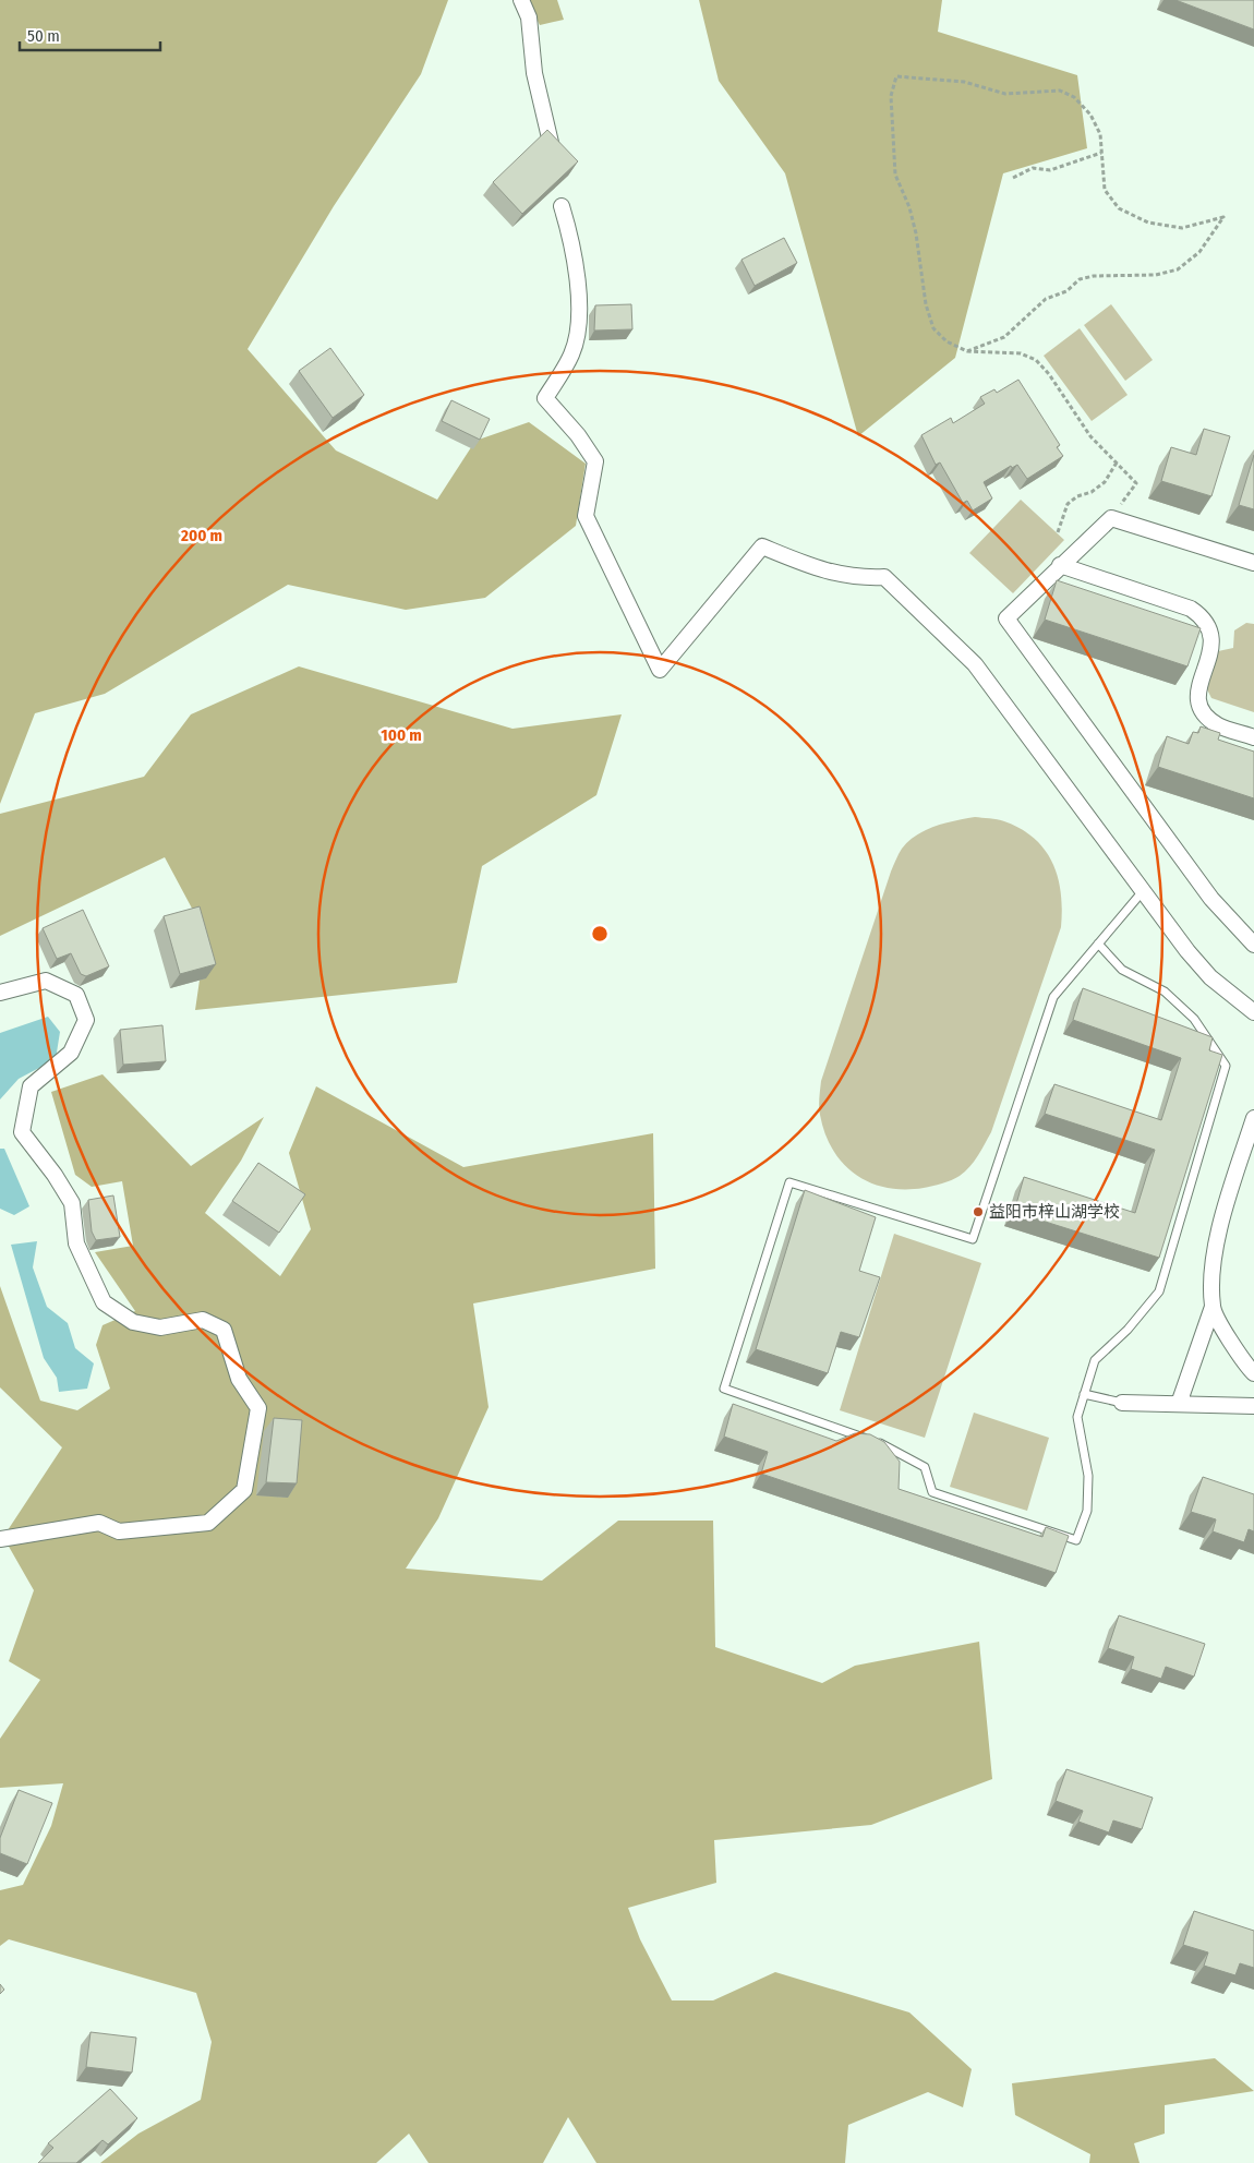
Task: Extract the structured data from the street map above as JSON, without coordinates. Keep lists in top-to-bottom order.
{
  "places": ["益阳市梓山湖学校"],
  "scale_bar": "50 m",
  "rings": ["200 m", "100 m"]
}
